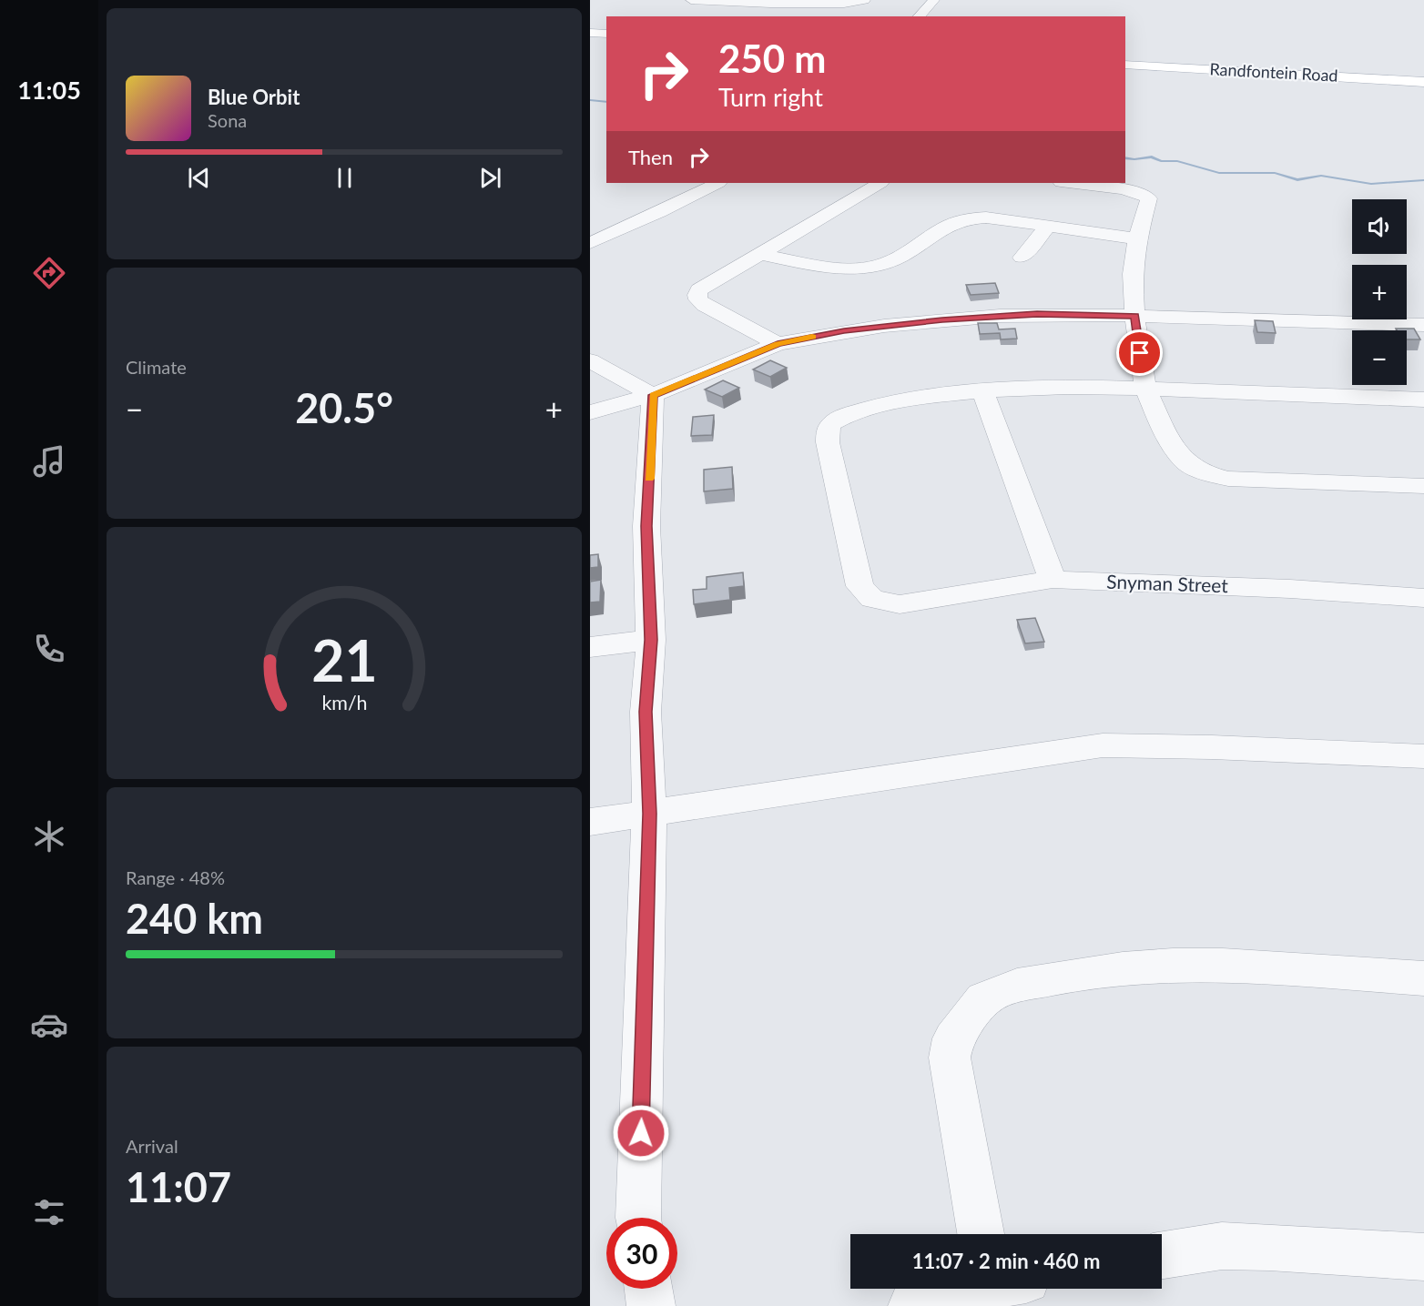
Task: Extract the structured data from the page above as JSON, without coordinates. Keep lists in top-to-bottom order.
{
  "streets": {
    "main road": ["Randfontein Road"],
    "street": ["Snyman Street"]
  },
  "page": {
    "tabs": "11:05",
    "turn": ["250 m", "Turn right"],
    "song": ["Blue Orbit", "Sona"],
    "then": "Then",
    "map_buttons": ["+", "−"],
    "tile": [
      "Climate",
      ["Range · 48%", "240 km"],
      ["Arrival", "11:07"]
    ],
    "heat": ["−", "20.5°", "+"],
    "limit": "30",
    "trip": "11:07 · 2 min · 460 m",
    "gauge": ["21", "km/h"]
  }
}
